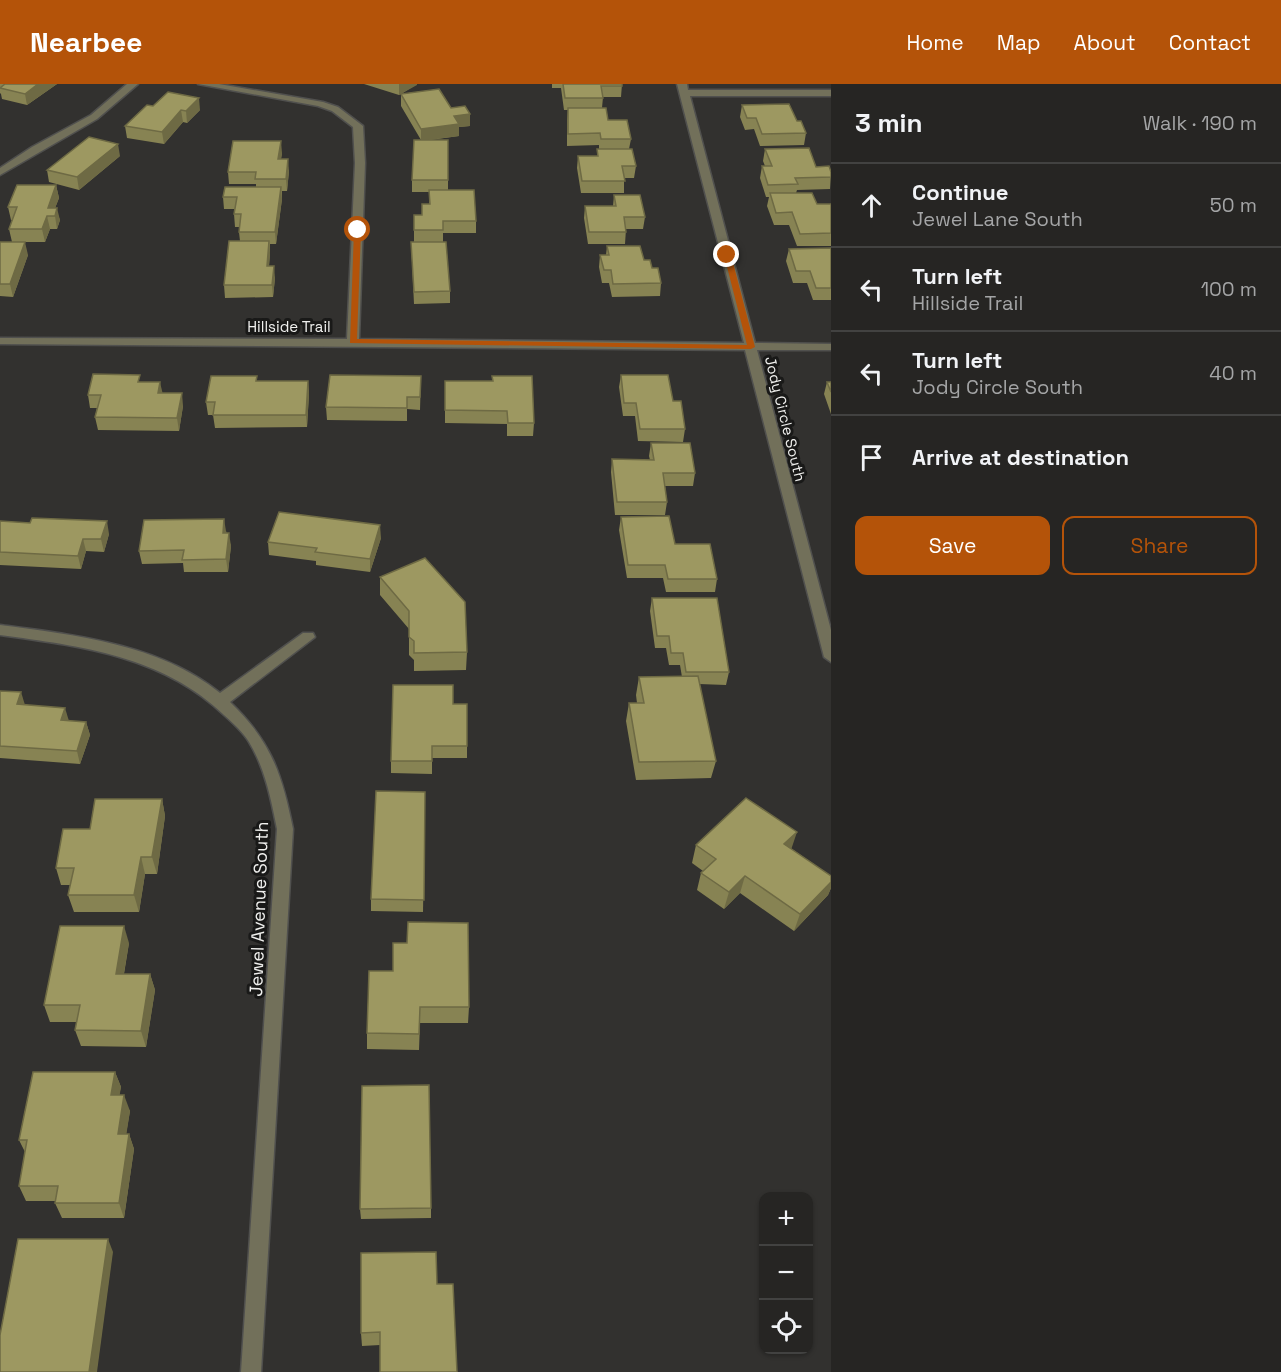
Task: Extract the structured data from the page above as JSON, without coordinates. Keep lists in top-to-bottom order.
{
  "streets": {
    "street": ["Hillside Trail", "Jody Circle South", "Jewel Avenue South"]
  },
  "crossings": [
    ["Hillside Trail", "Jody Circle South"]
  ],
  "page": {
    "header": "Nearbee",
    "nav": [
      "Home",
      "Map",
      "About",
      "Contact"
    ],
    "heading": ["3 min", "Walk · 190 m"],
    "list": [
      ["Continue", "Jewel Lane South", "50 m"],
      ["Turn left", "Hillside Trail", "100 m"],
      ["Turn left", "Jody Circle South", "40 m"],
      "Arrive at destination"
    ],
    "buttons": ["Save", "Share"],
    "map_buttons": ["+", "−"]
  }
}
